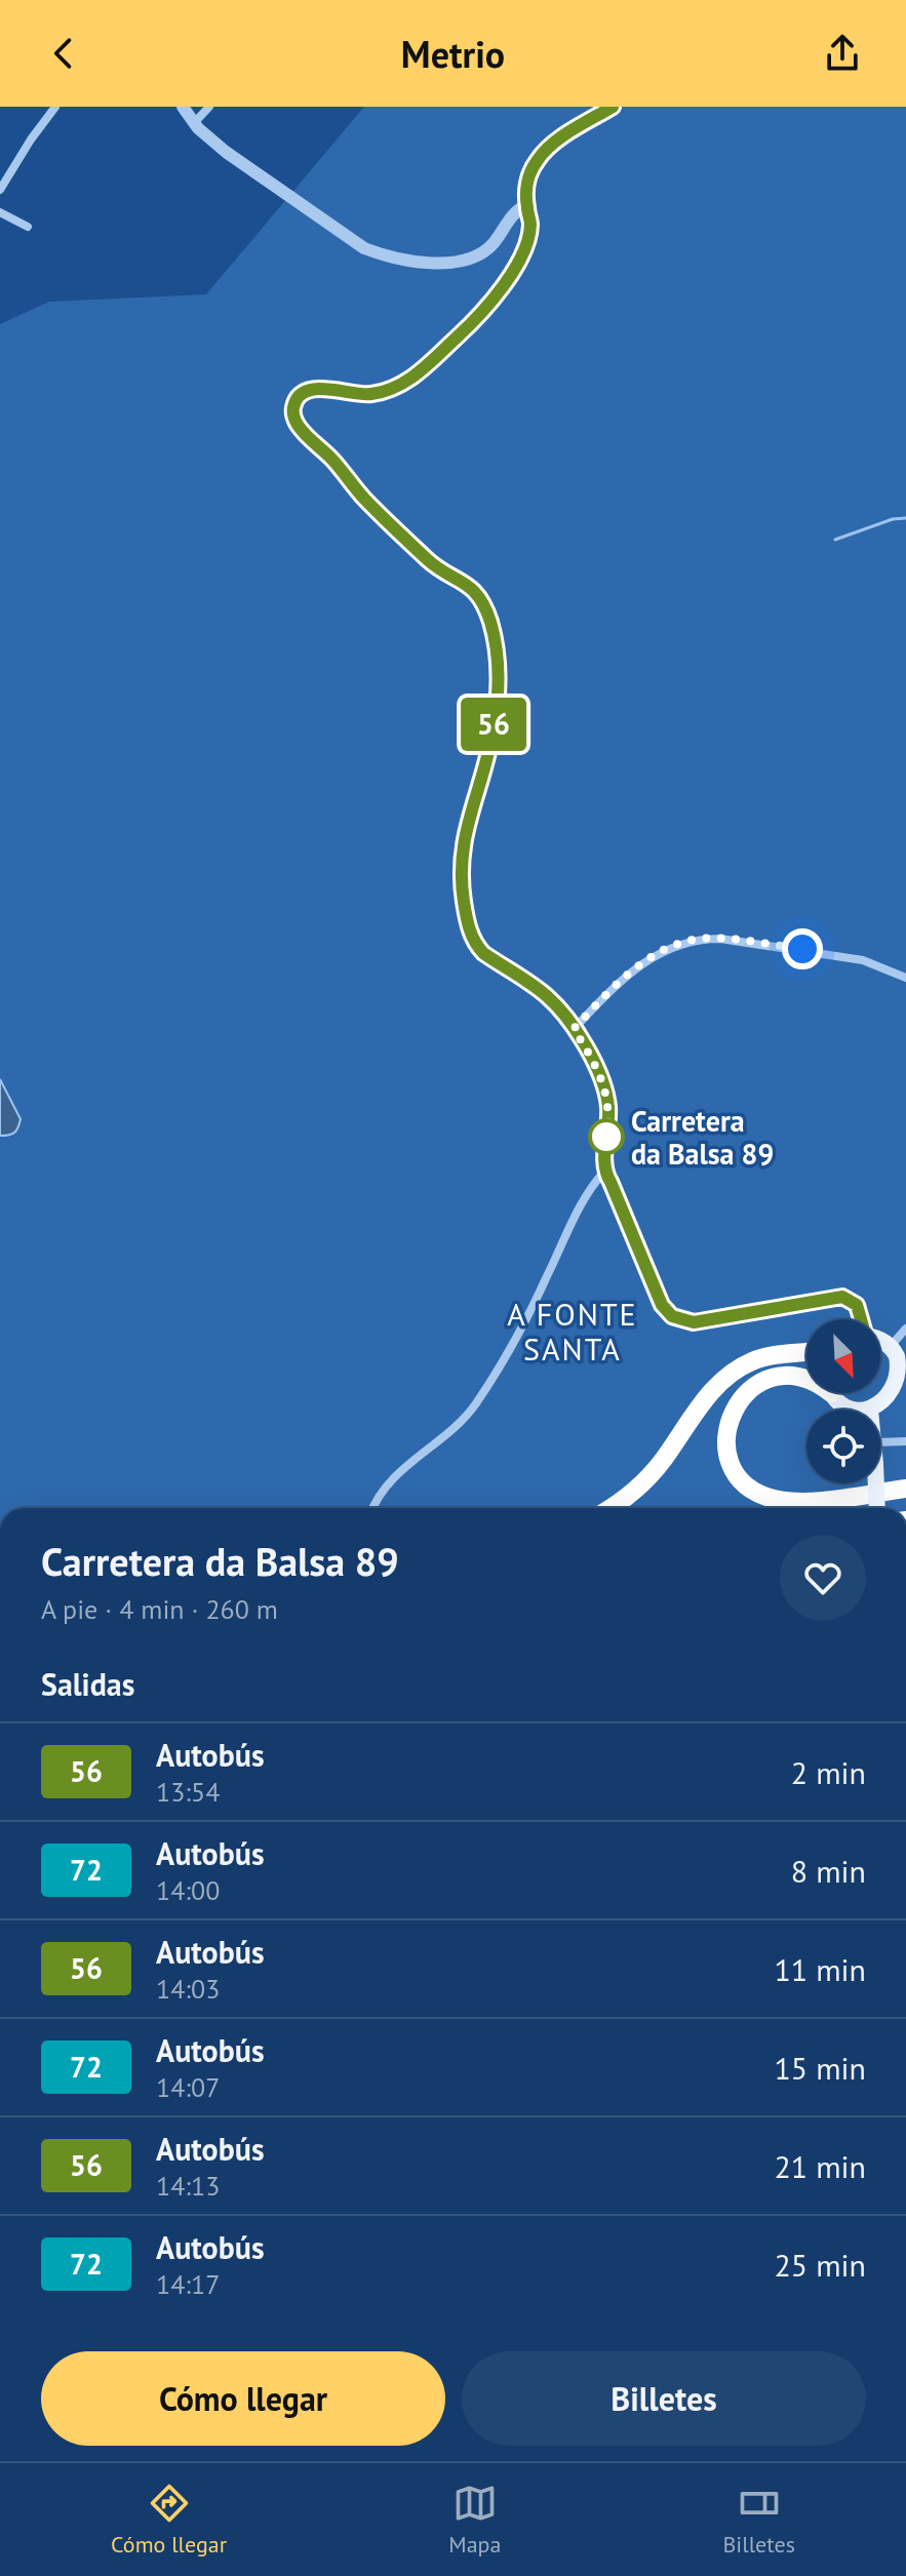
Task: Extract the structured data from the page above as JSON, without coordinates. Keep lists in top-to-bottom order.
{
  "districts": ["A FONTE SANTA"],
  "places": ["Carretera da Balsa 89"],
  "lines": ["bus line 56"],
  "north": "bottom right",
  "page": {
    "header": "Metrio",
    "on_map": "56",
    "heading": [
      ["Carretera da Balsa 89", "A pie · 4 min · 260 m"],
      "Salidas"
    ],
    "list": [
      {
        "mark": "56",
        "name": "Autobús",
        "note": "13:54",
        "value": "2 min"
      },
      {
        "mark": "72",
        "name": "Autobús",
        "note": "14:00",
        "value": "8 min"
      },
      {
        "mark": "56",
        "name": "Autobús",
        "note": "14:03",
        "value": "11 min"
      },
      {
        "mark": "72",
        "name": "Autobús",
        "note": "14:07",
        "value": "15 min"
      },
      {
        "mark": "56",
        "name": "Autobús",
        "note": "14:13",
        "value": "21 min"
      },
      {
        "mark": "72",
        "name": "Autobús",
        "note": "14:17",
        "value": "25 min"
      }
    ],
    "buttons": ["Cómo llegar", "Billetes"],
    "tabs": ["Cómo llegar", "Mapa", "Billetes"]
  }
}
